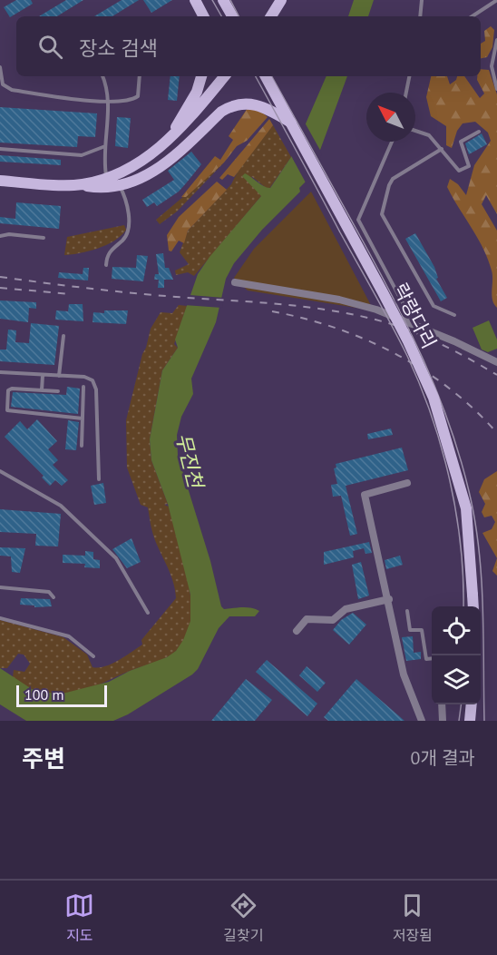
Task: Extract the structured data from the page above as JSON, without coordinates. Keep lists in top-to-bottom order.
{
  "streets": {
    "main road": ["락랑다리"]
  },
  "water": ["무진천"],
  "scale_bar": "100 m",
  "north": "top left",
  "page": {
    "search": "장소 검색",
    "scale": "100 m",
    "heading": ["주변", "0개 결과"],
    "nav": ["지도", "길찾기", "저장됨"]
  }
}
